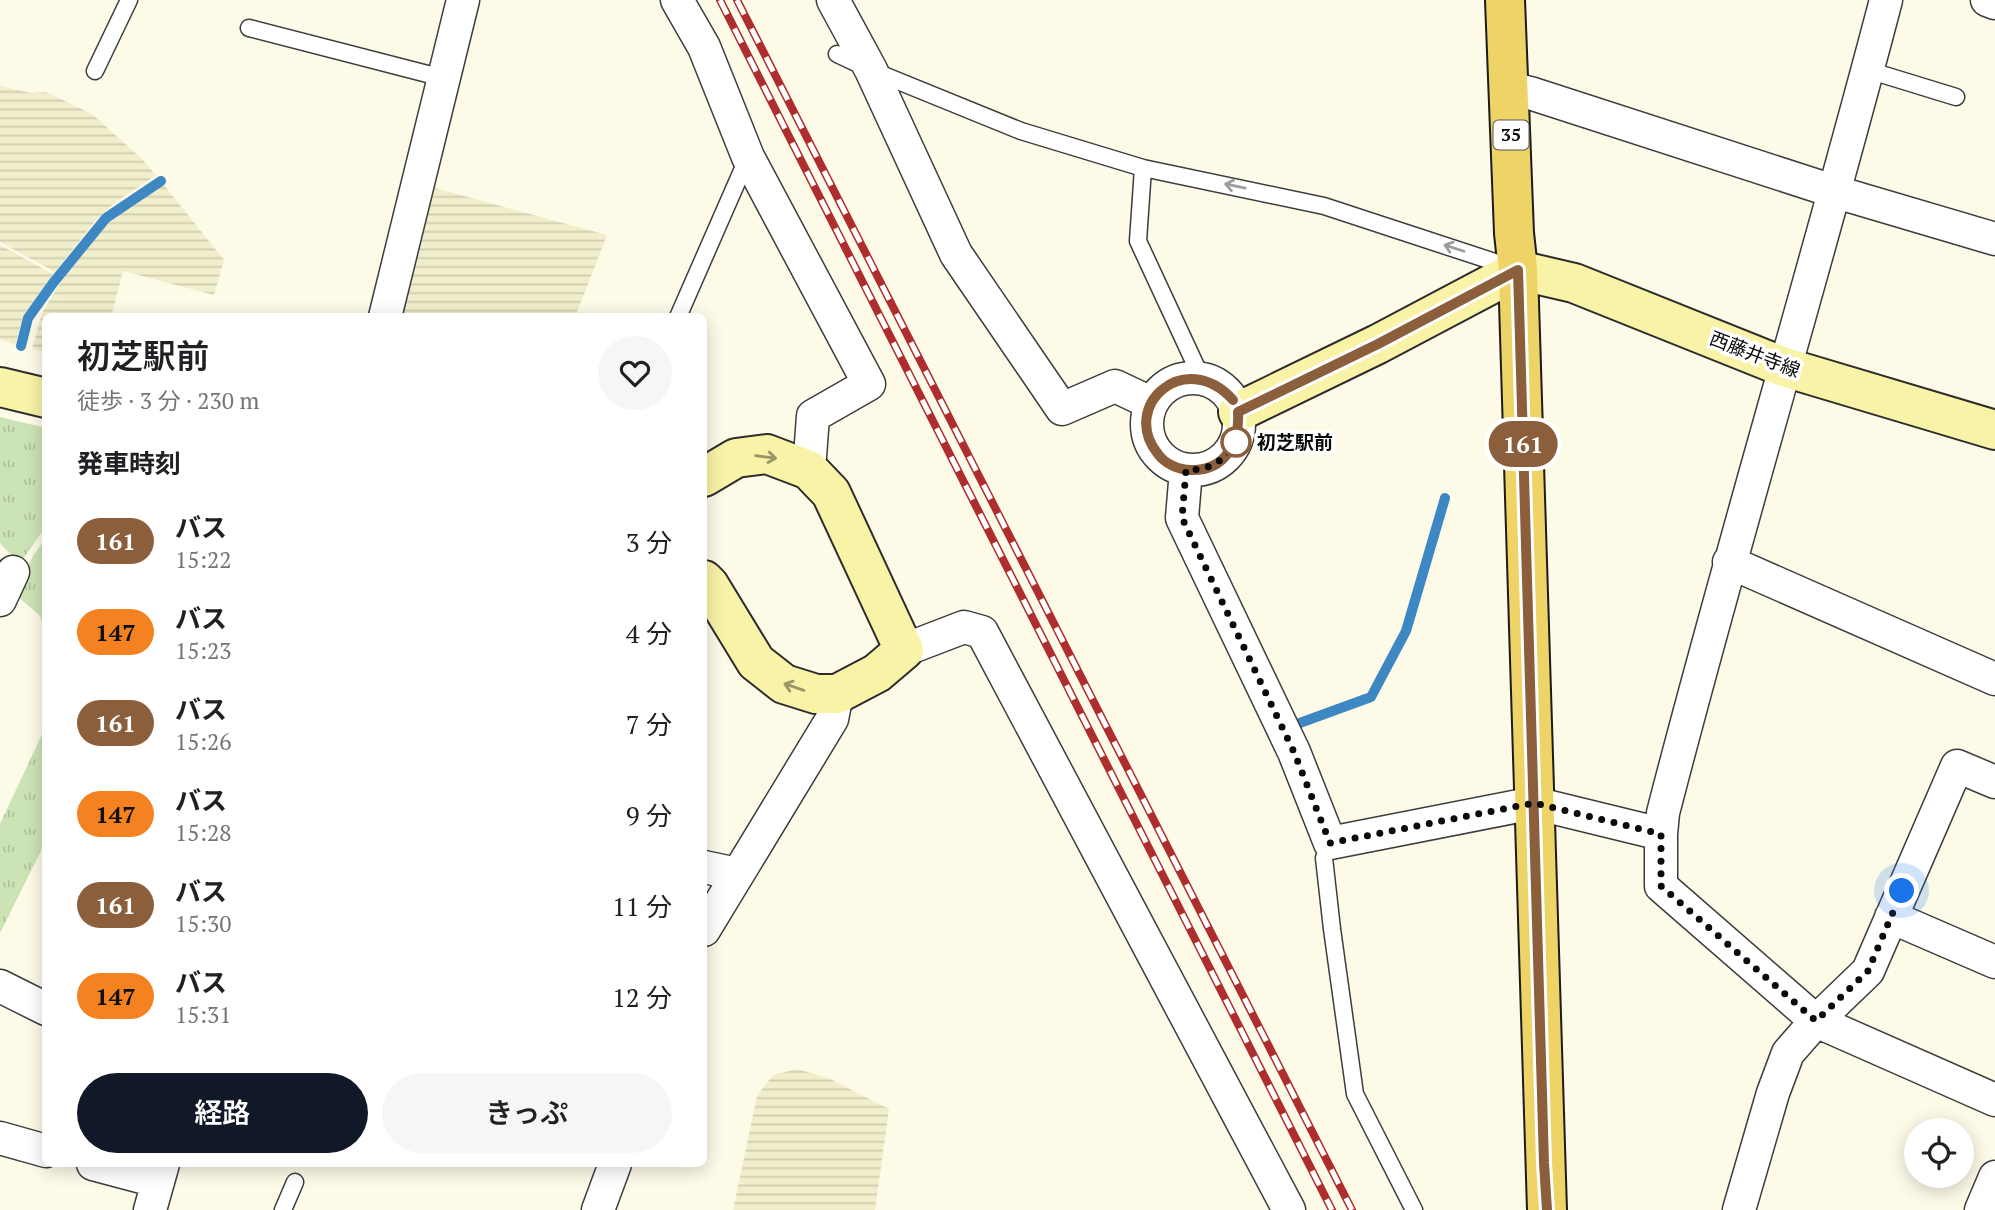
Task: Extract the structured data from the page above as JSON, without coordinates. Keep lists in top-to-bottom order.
{
  "streets": {
    "main road": ["35"],
    "street": ["西藤井寺線"]
  },
  "crossings": [
    ["35", "西藤井寺線"]
  ],
  "places": ["初芝駅前"],
  "lines": ["bus line 161"],
  "page": {
    "on_map": "161",
    "heading": [
      ["初芝駅前", "徒歩 · 3 分 · 230 m"],
      "発車時刻"
    ],
    "list": [
      {
        "mark": "161",
        "name": "バス",
        "note": "15:22",
        "value": "3 分"
      },
      {
        "mark": "147",
        "name": "バス",
        "note": "15:23",
        "value": "4 分"
      },
      {
        "mark": "161",
        "name": "バス",
        "note": "15:26",
        "value": "7 分"
      },
      {
        "mark": "147",
        "name": "バス",
        "note": "15:28",
        "value": "9 分"
      },
      {
        "mark": "161",
        "name": "バス",
        "note": "15:30",
        "value": "11 分"
      },
      {
        "mark": "147",
        "name": "バス",
        "note": "15:31",
        "value": "12 分"
      }
    ],
    "buttons": ["経路", "きっぷ"]
  }
}
